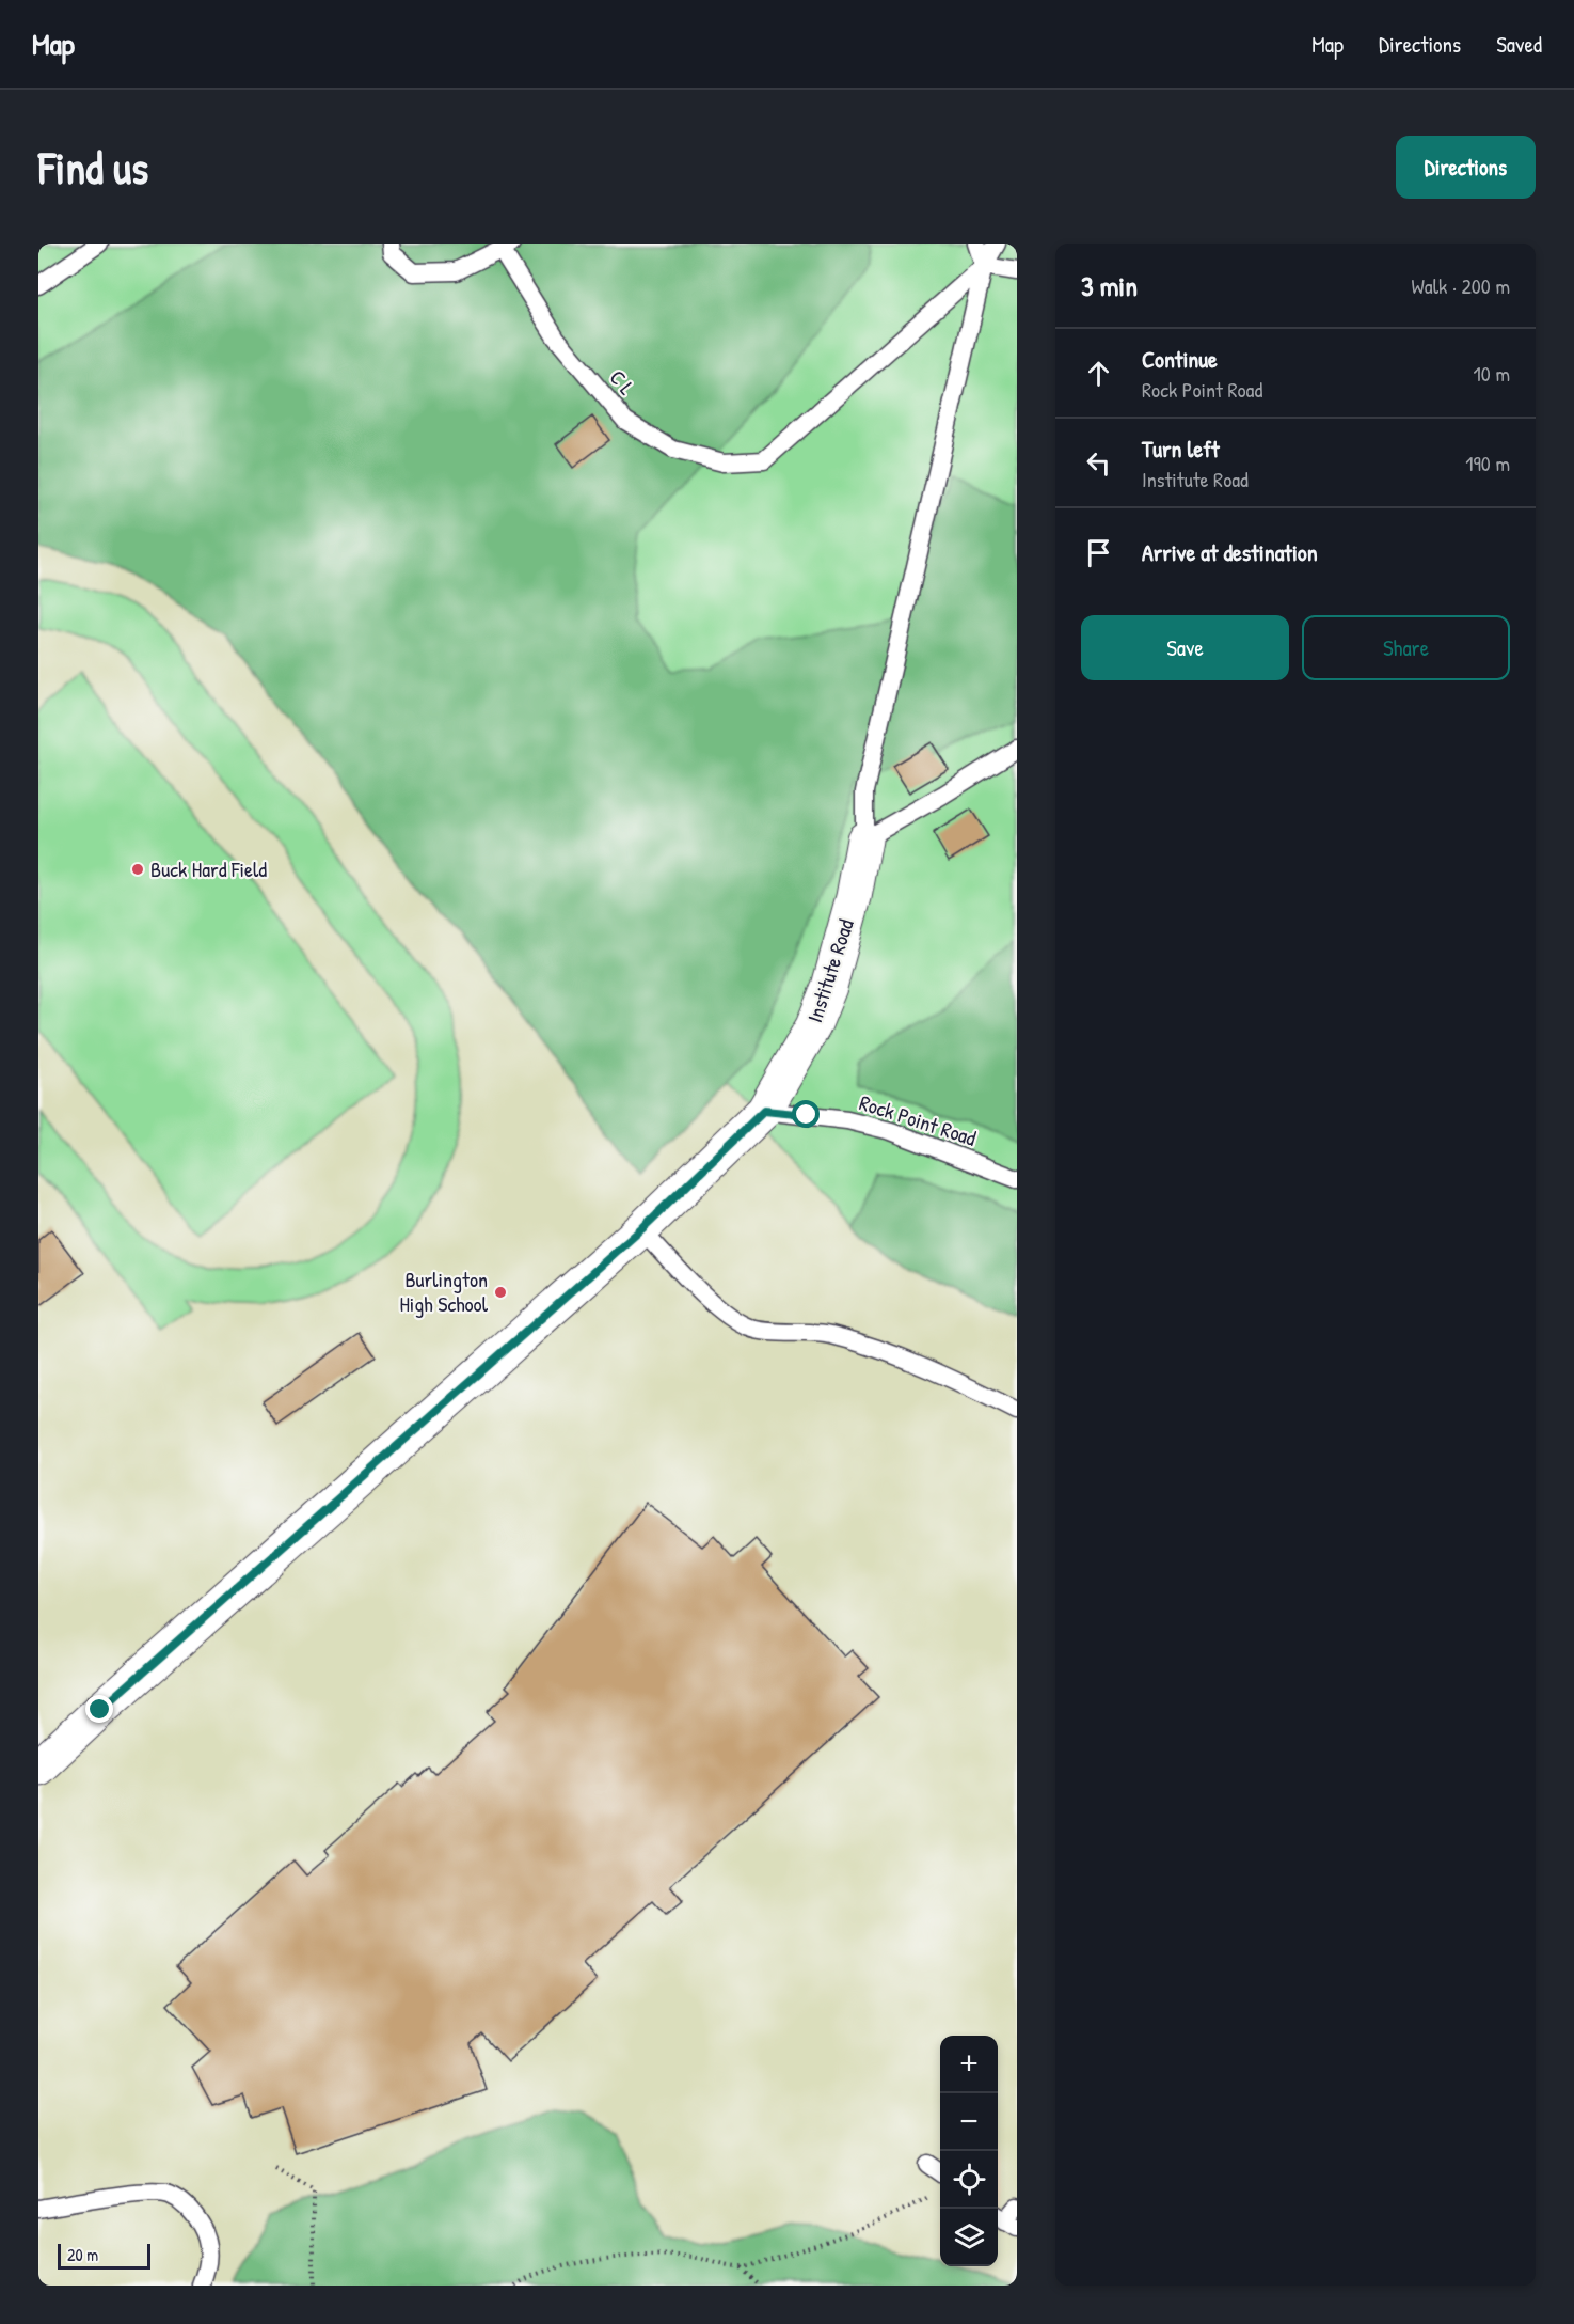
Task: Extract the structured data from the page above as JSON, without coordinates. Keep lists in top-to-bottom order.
{
  "streets": {
    "street": ["Institute Road"],
    "lane": ["C L", "Rock Point Road"]
  },
  "crossings": [
    ["Institute Road", "Rock Point Road"]
  ],
  "places": ["Buck Hard Field", "Burlington High School"],
  "scale_bar": "20 m",
  "page": {
    "header": "Map",
    "nav": ["Map", "Directions", "Saved"],
    "buttons": [
      "Directions",
      ["Save", "Share"]
    ],
    "title": "Find us",
    "heading": ["3 min", "Walk · 200 m"],
    "list": [
      ["Continue", "Rock Point Road", "10 m"],
      ["Turn left", "Institute Road", "190 m"],
      "Arrive at destination"
    ],
    "map_buttons": ["+", "−"],
    "scale": "20 m"
  }
}
